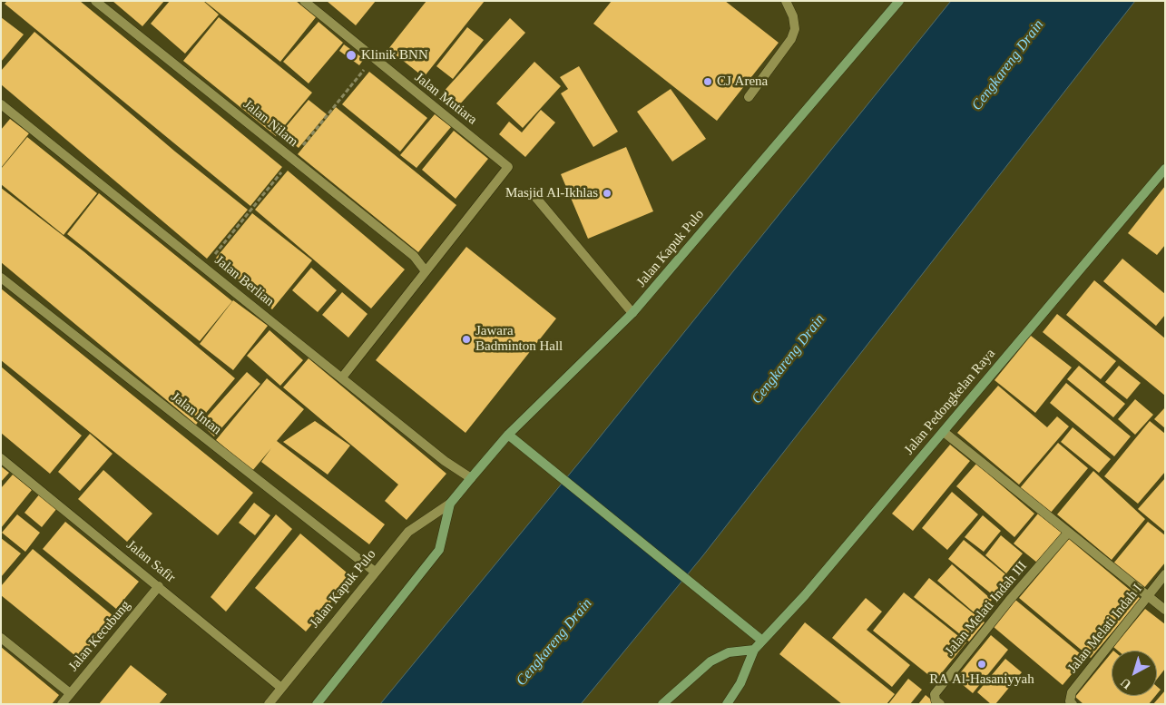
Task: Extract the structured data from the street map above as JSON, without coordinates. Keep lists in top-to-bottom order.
{
  "streets": {
    "main road": ["Jalan Kapuk Pulo", "Jalan Pedongkelan Raya"],
    "street": [
      "Jalan Mutiara",
      "Jalan Nilam",
      "Jalan Berlian",
      "Jalan Intan",
      "Jalan Safir",
      "Jalan Melati Indah III",
      "Jalan Melati Indah I",
      "Jalan Kecubung"
    ]
  },
  "crossings": [
    ["Jalan Mutiara", "Jalan Nilam"],
    ["Jalan Kapuk Pulo", "Jalan Berlian"],
    ["Jalan Kapuk Pulo", "Jalan Intan"],
    ["Jalan Kapuk Pulo", "Jalan Safir"],
    ["Jalan Safir", "Jalan Kecubung"]
  ],
  "water": ["Cengkareng Drain"],
  "places": [
    "Klinik BNN",
    "CJ Arena",
    "Masjid Al-Ikhlas",
    "Jawara Badminton Hall",
    "RA Al-Hasaniyyah"
  ],
  "north": "bottom left"
}
